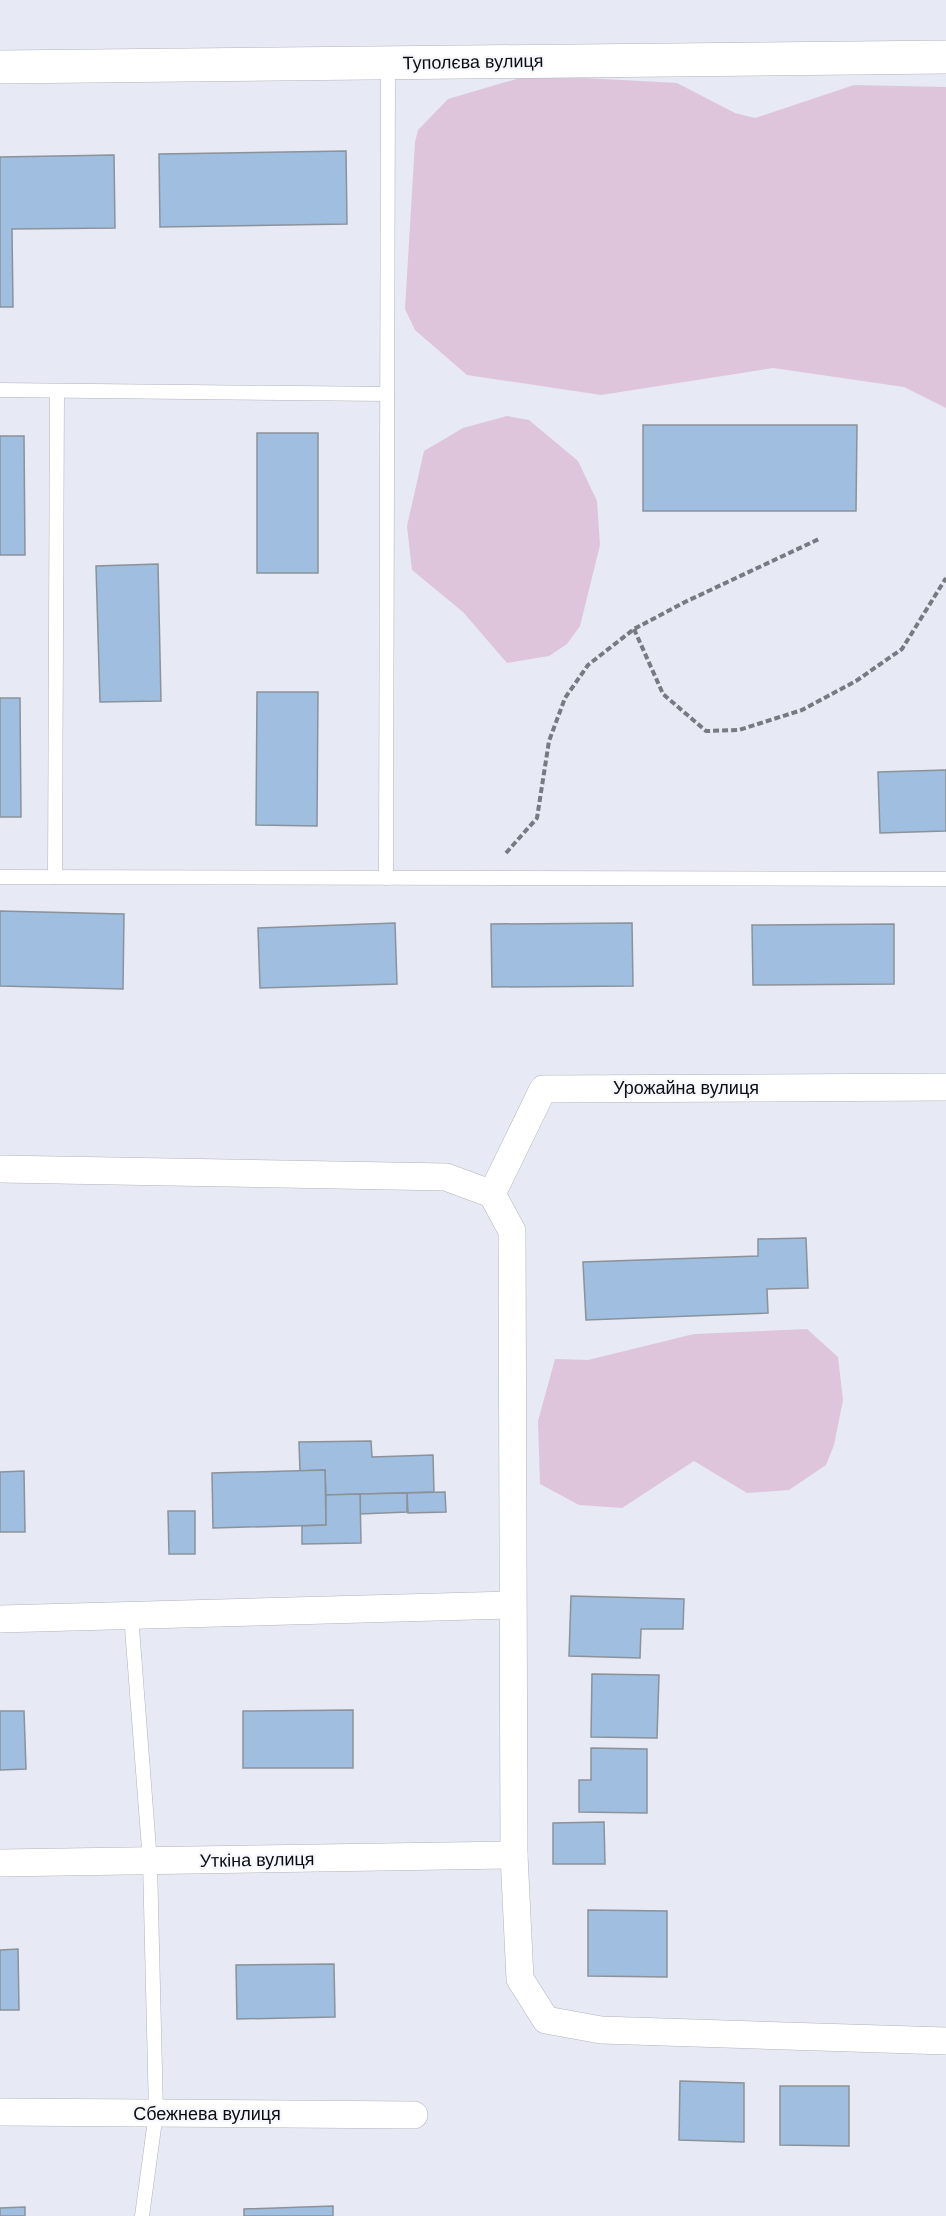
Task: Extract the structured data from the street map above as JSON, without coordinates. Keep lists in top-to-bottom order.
{
  "streets": {
    "main road": ["Туполєва вулиця"],
    "street": ["Урожайна вулиця", "Уткiна вулиця", "Сбежнева вулиця"]
  }
}
